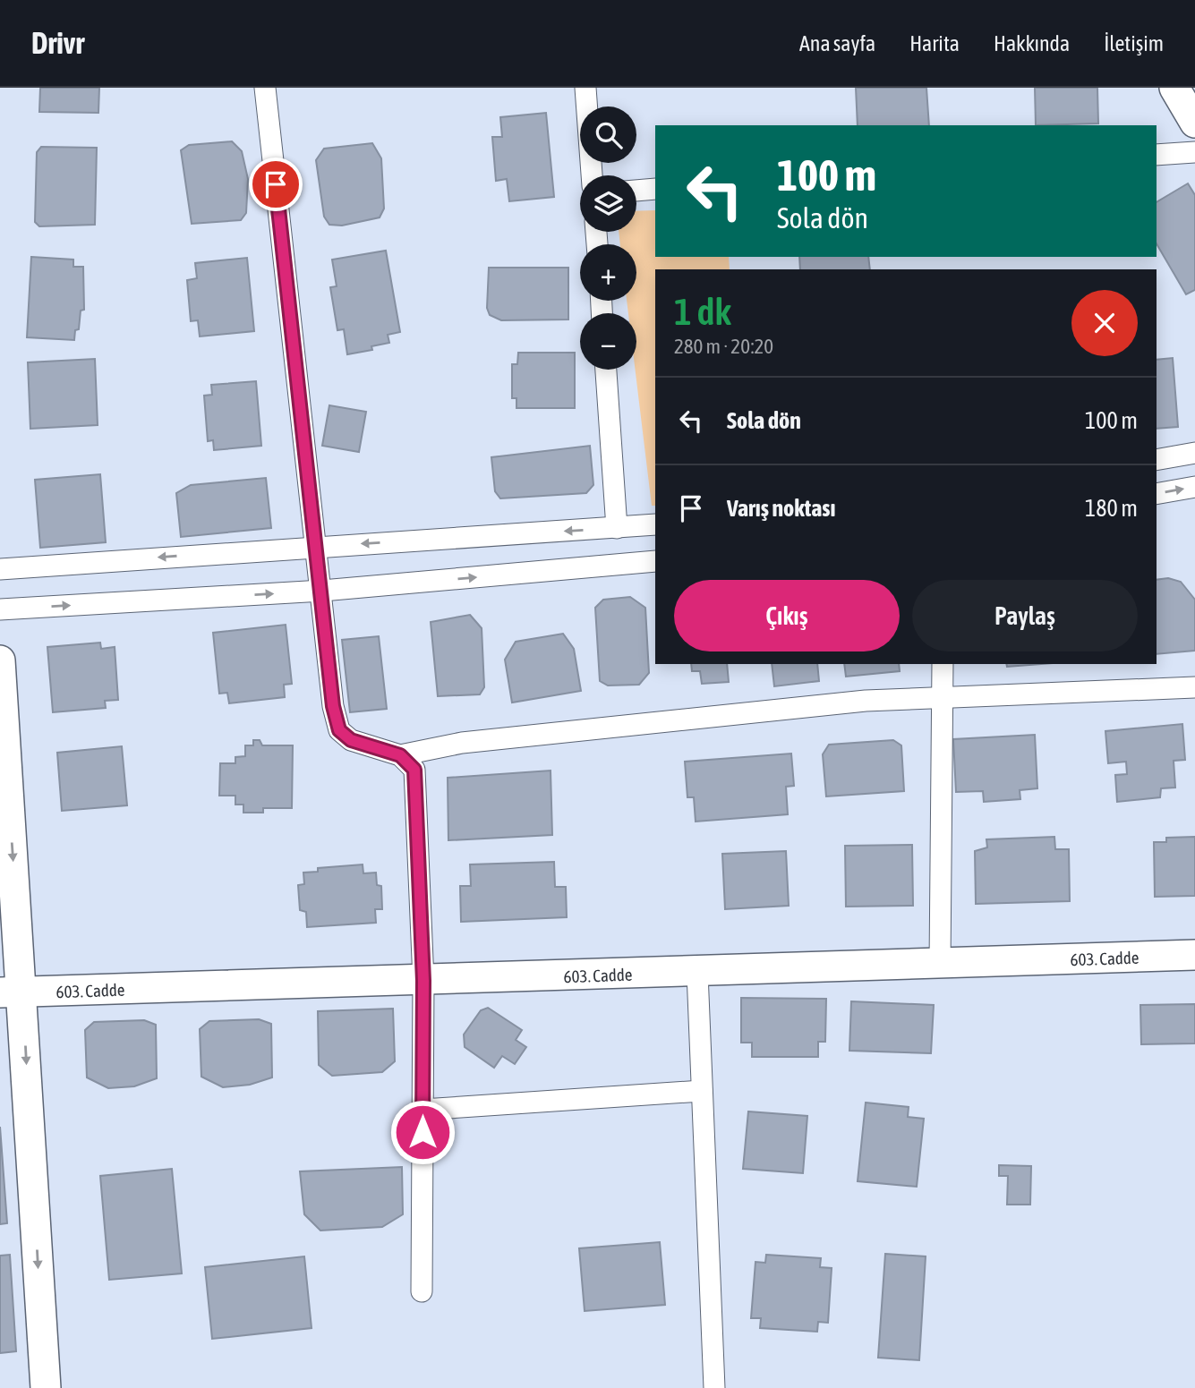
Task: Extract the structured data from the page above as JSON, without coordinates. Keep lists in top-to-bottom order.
{
  "streets": {
    "street": ["603. Cadde"]
  },
  "page": {
    "header": "Drivr",
    "nav": [
      "Ana sayfa",
      "Harita",
      "Hakkında",
      "İletişim"
    ],
    "map_buttons": ["+", "−"],
    "turn": ["100 m", "Sola dön"],
    "heading": ["1 dk", "280 m · 20:20"],
    "list": [
      {
        "name": "Sola dön",
        "value": "100 m"
      },
      {
        "name": "Varış noktası",
        "value": "180 m"
      }
    ],
    "buttons": ["Çıkış", "Paylaş"]
  }
}
